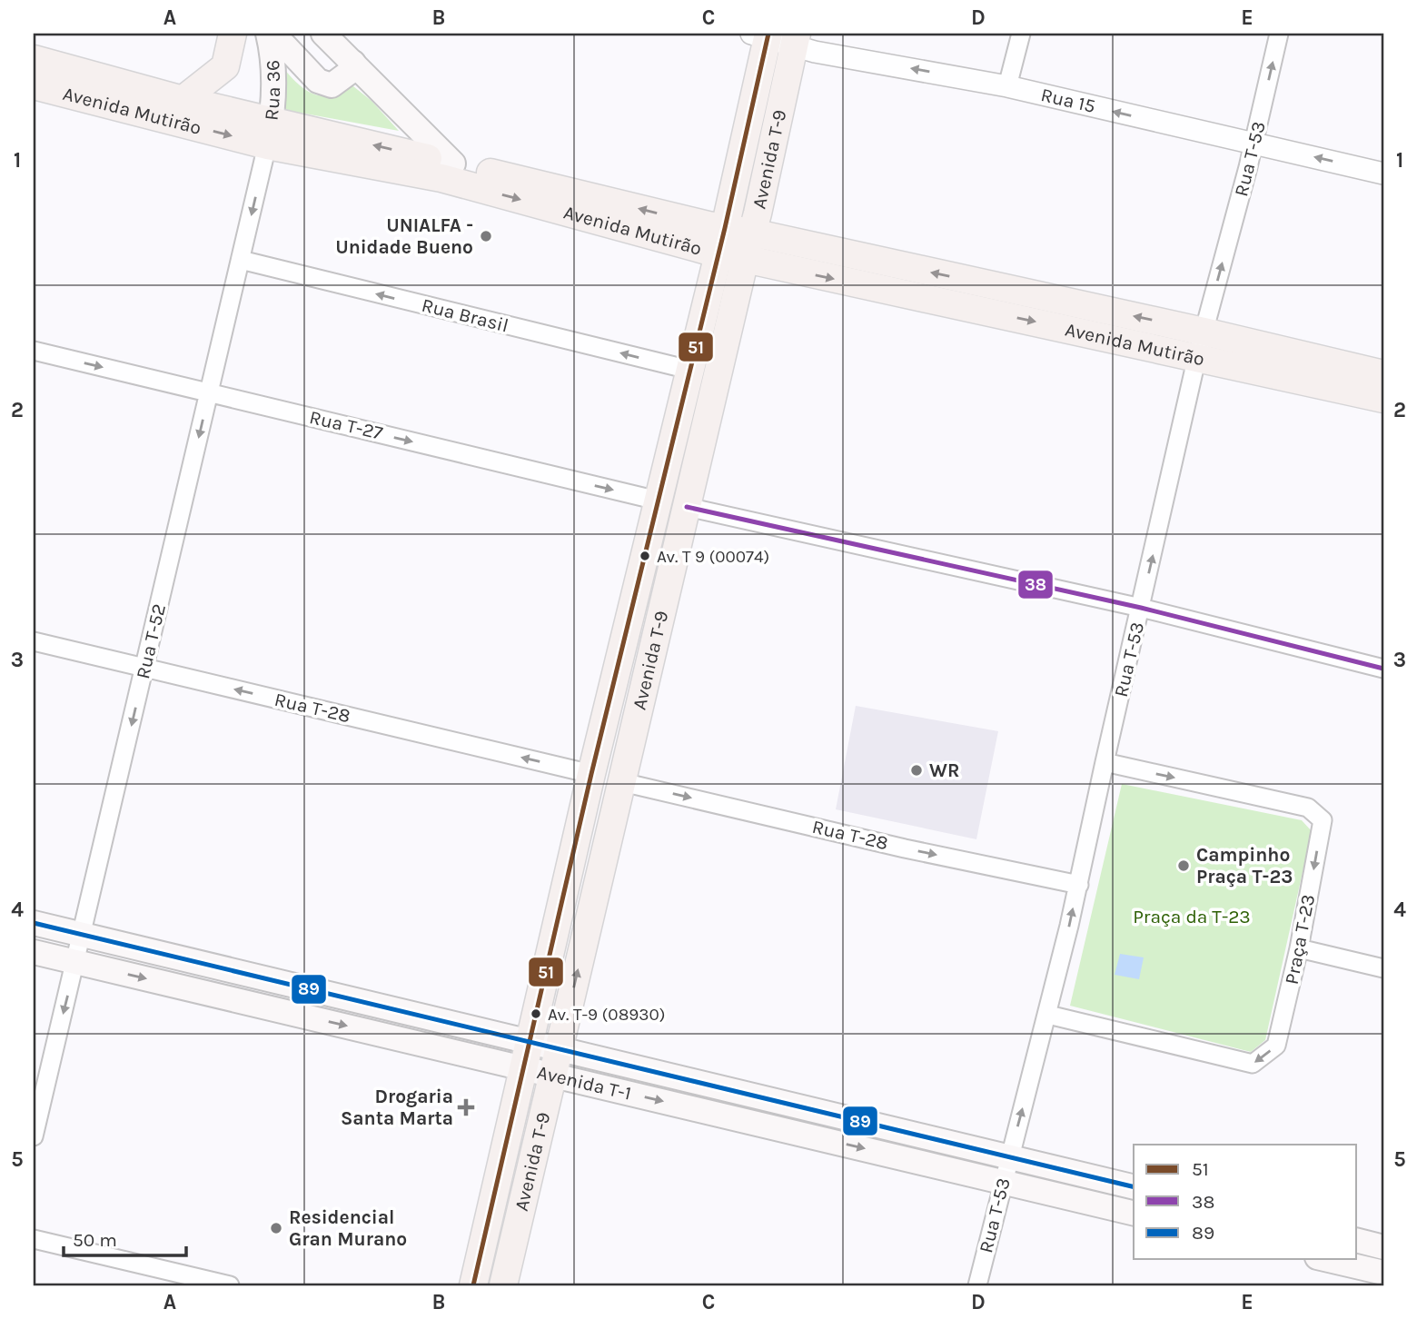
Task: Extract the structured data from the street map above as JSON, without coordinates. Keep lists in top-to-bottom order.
{
  "streets": {
    "main road": [
      "Rua 36",
      "Avenida Mutirão",
      "Avenida T-9",
      "Avenida T-1"
    ],
    "street": [
      "Rua 15",
      "Rua T-53",
      "Rua Brasil",
      "Rua T-27",
      "Rua T-52",
      "Rua T-28",
      "Praça T-23"
    ]
  },
  "crossings": [
    ["Rua 36", "Avenida Mutirão"],
    ["Rua 36", "Rua T-52"],
    ["Rua 15", "Avenida T-9"],
    ["Rua 15", "Rua T-53"],
    ["Avenida Mutirão", "Avenida T-9"],
    ["Avenida Mutirão", "Rua T-53"],
    ["Avenida Mutirão", "Rua T-52"],
    ["Avenida T-9", "Rua Brasil"],
    ["Avenida T-9", "Rua T-27"],
    ["Avenida T-9", "Rua T-28"],
    ["Avenida T-9", "Avenida T-1"],
    ["Rua T-53", "Rua T-28"],
    ["Rua T-53", "Praça T-23"],
    ["Rua T-53", "Avenida T-1"],
    ["Rua Brasil", "Rua T-52"],
    ["Rua T-27", "Rua T-52"],
    ["Rua T-52", "Rua T-28"],
    ["Rua T-52", "Avenida T-1"]
  ],
  "one_way": [
    "Rua 15",
    "Rua T-53",
    "Rua Brasil",
    "Rua T-27",
    "Rua T-52"
  ],
  "parks": ["Praça da T-23"],
  "places": {
    "other": [
      "UNIALFA - Unidade Bueno",
      "Av. T 9 (00074)",
      "WR",
      "Campinho Praça T-23",
      "Av. T-9 (08930)",
      "Residencial Gran Murano"
    ],
    "health": ["Drogaria Santa Marta"]
  },
  "lines": ["transit line 51", "transit line 38", "transit line 89"],
  "legend": ["51", "38", "89"],
  "scale_bar": "50 m",
  "grid": {
    "columns": [
      "A",
      "B",
      "C",
      "D",
      "E"
    ],
    "rows": [
      "1",
      "2",
      "3",
      "4",
      "5"
    ]
  }
}
